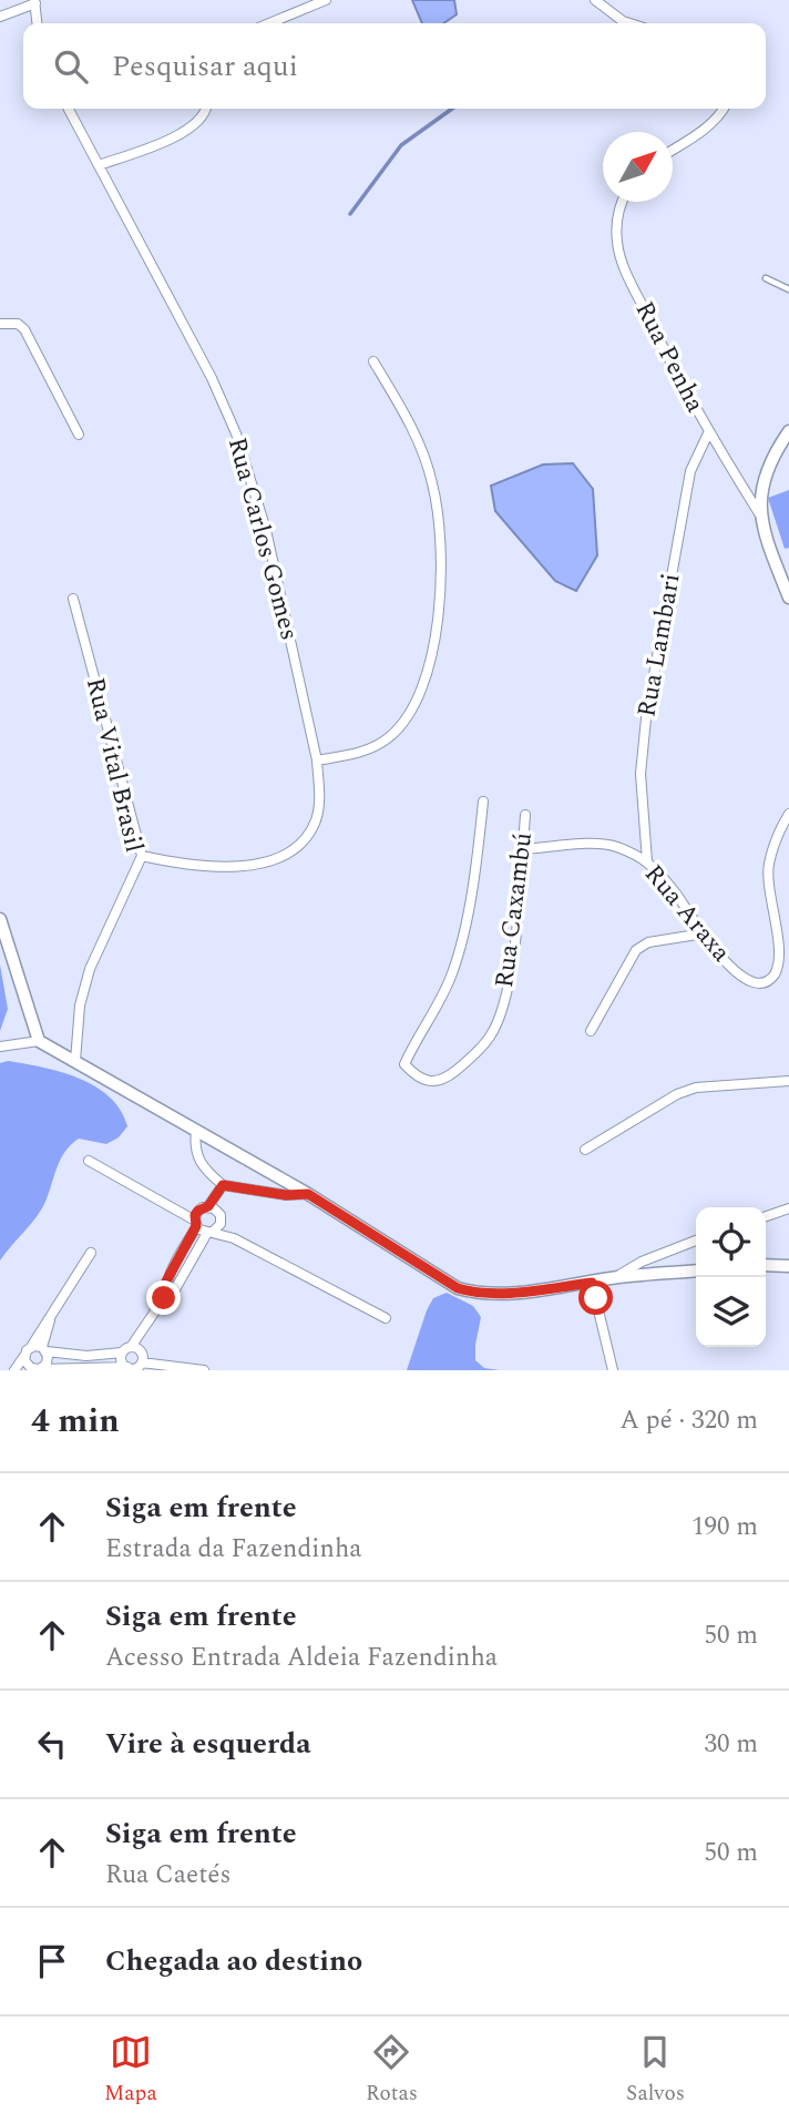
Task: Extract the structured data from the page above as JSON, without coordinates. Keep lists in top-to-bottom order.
{
  "streets": {
    "street": [
      "Rua Penha",
      "Rua Carlos Gomes",
      "Rua Lambari",
      "Rua Vital Brasil",
      "Rua Caxambú",
      "Rua Araxa"
    ]
  },
  "crossings": [
    ["Rua Penha", "Rua Lambari"],
    ["Rua Carlos Gomes", "Rua Vital Brasil"],
    ["Rua Lambari", "Rua Araxa"],
    ["Rua Caxambú", "Rua Araxa"]
  ],
  "north": "top right",
  "page": {
    "search": "Pesquisar aqui",
    "heading": ["4 min", "A pé · 320 m"],
    "list": [
      ["Siga em frente", "Estrada da Fazendinha", "190 m"],
      ["Siga em frente", "Acesso Entrada Aldeia Fazendinha", "50 m"],
      ["Vire à esquerda", "30 m"],
      ["Siga em frente", "Rua Caetés", "50 m"],
      "Chegada ao destino"
    ],
    "nav": ["Mapa", "Rotas", "Salvos"]
  }
}
